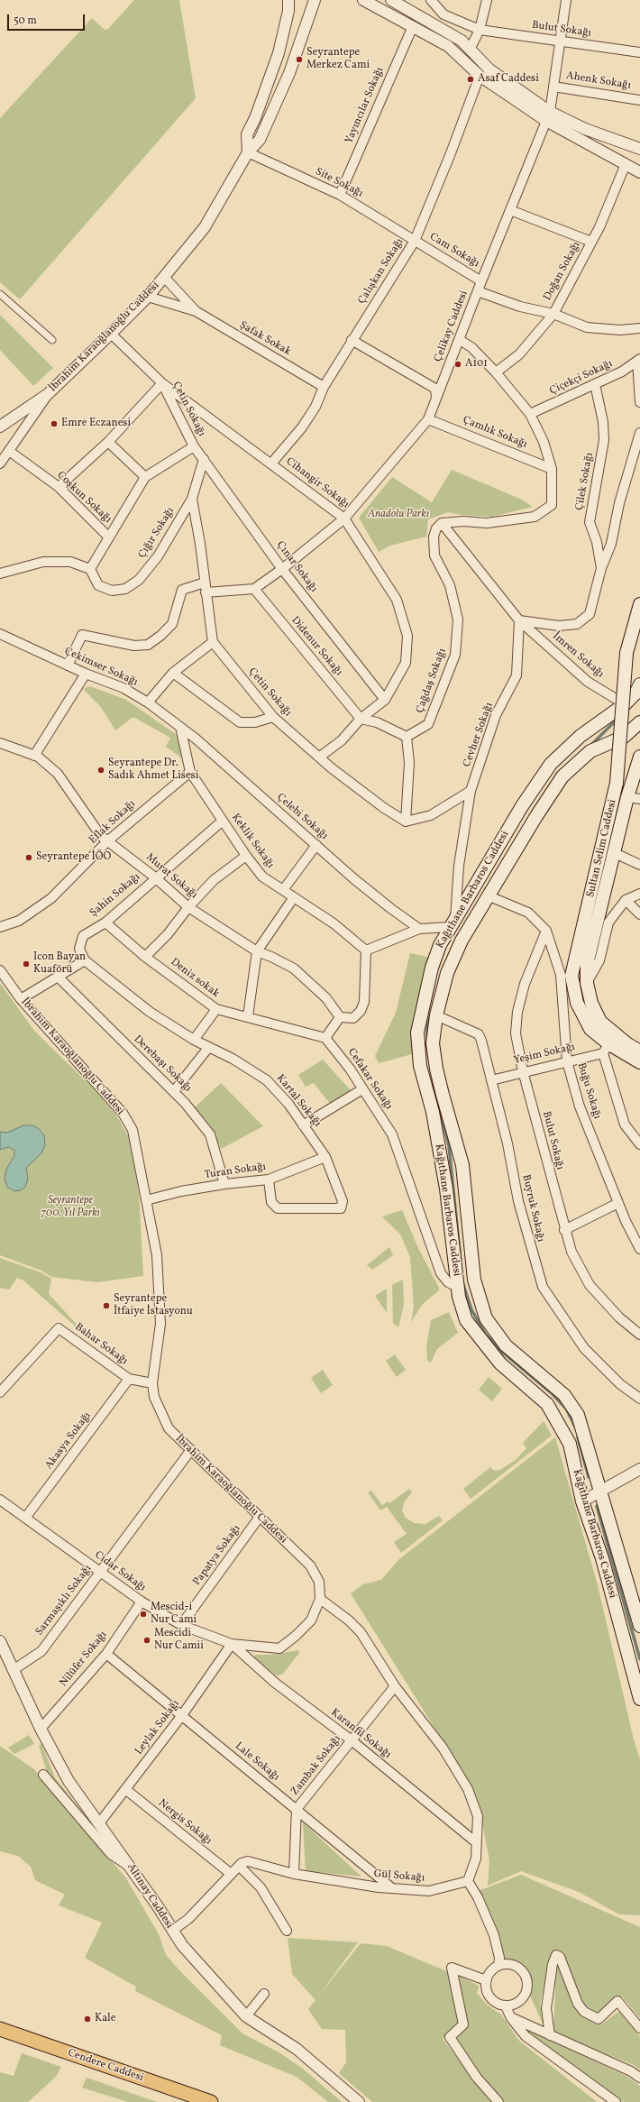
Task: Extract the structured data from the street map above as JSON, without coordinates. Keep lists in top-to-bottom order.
{
  "streets": {
    "main road": ["Sultan Selim Caddesi", "Kağıthane Barbaros Caddesi", "Cendere Caddesi"],
    "street": [
      "Bulut Sokağı",
      "Ahenk Sokağı",
      "Yayıncılar Sokağı",
      "Site Sokağı",
      "Cam Sokağı",
      "Çalışkan Sokağı",
      "Doğan Sokağı",
      "Çelikay Caddesi",
      "İbrahim Karaoğlanoğlu Caddesi",
      "Şafak Sokak",
      "Çiçekçi Sokağı",
      "Çetin Sokağı",
      "Çamlık Sokağı",
      "Çilek Sokağı",
      "Cihangir Sokağı",
      "Coşkun Sokağı",
      "Çığır Sokağı",
      "Çınar Sokağı",
      "Didenur Sokağı",
      "İmren Sokağı",
      "Çekimser Sokağı",
      "Çağdaş Sokağı",
      "Cevher Sokağı",
      "Çelebi Sokağı",
      "Eflak Sokağı",
      "Keklik Sokağı",
      "Murat Sokağı",
      "Şahin Sokağı",
      "Deniz sokak",
      "Yeşim Sokağı",
      "Derebaşı Sokağı",
      "Cefakar Sokağı",
      "Buğu Sokağı",
      "Kartal Sokağı",
      "Turan Sokağı",
      "Buyruk Sokağı",
      "Bahar Sokağı",
      "Akasya Sokağı",
      "Papatya Sokağı",
      "Cidar Sokağı",
      "Sarmaşıklı Sokağı",
      "Nilüfer Sokağı",
      "Leylak Sokağı",
      "Karanfil Sokağı",
      "Lale Sokağı",
      "Zambak Sokağı",
      "Nergis Sokağı",
      "Gül Sokağı",
      "Altınay Caddesi"
    ]
  },
  "crossings": [
    ["Bulut Sokağı", "Çelikay Caddesi"],
    ["Bulut Sokağı", "Yeşim Sokağı"],
    ["Bulut Sokağı", "Buğu Sokağı"],
    ["Ahenk Sokağı", "Çelikay Caddesi"],
    ["Yayıncılar Sokağı", "Site Sokağı"],
    ["Site Sokağı", "Cam Sokağı"],
    ["Site Sokağı", "Çalışkan Sokağı"],
    ["Site Sokağı", "İbrahim Karaoğlanoğlu Caddesi"],
    ["Cam Sokağı", "Çalışkan Sokağı"],
    ["Cam Sokağı", "Çelikay Caddesi"],
    ["Çalışkan Sokağı", "Şafak Sokak"],
    ["Çalışkan Sokağı", "Cihangir Sokağı"],
    ["Çelikay Caddesi", "Çamlık Sokağı"],
    ["Çelikay Caddesi", "Cihangir Sokağı"],
    ["Çelikay Caddesi", "Çınar Sokağı"],
    ["Çelikay Caddesi", "Didenur Sokağı"],
    ["İbrahim Karaoğlanoğlu Caddesi", "Cihangir Sokağı"],
    ["İbrahim Karaoğlanoğlu Caddesi", "Coşkun Sokağı"],
    ["İbrahim Karaoğlanoğlu Caddesi", "Turan Sokağı"],
    ["İbrahim Karaoğlanoğlu Caddesi", "Bahar Sokağı"],
    ["İbrahim Karaoğlanoğlu Caddesi", "Papatya Sokağı"],
    ["İbrahim Karaoğlanoğlu Caddesi", "Cidar Sokağı"],
    ["İbrahim Karaoğlanoğlu Caddesi", "Sarmaşıklı Sokağı"],
    ["Çiçekçi Sokağı", "Çilek Sokağı"],
    ["Çetin Sokağı", "Cihangir Sokağı"],
    ["Çetin Sokağı", "Çınar Sokağı"],
    ["Çilek Sokağı", "İmren Sokağı"],
    ["Çilek Sokağı", "Cevher Sokağı"],
    ["Cihangir Sokağı", "Çınar Sokağı"],
    ["Cihangir Sokağı", "Didenur Sokağı"],
    ["İmren Sokağı", "Cevher Sokağı"],
    ["İmren Sokağı", "Kağıthane Barbaros Caddesi"],
    ["Çekimser Sokağı", "Çelebi Sokağı"],
    ["Cevher Sokağı", "Kağıthane Barbaros Caddesi"],
    ["Çelebi Sokağı", "Keklik Sokağı"],
    ["Eflak Sokağı", "Keklik Sokağı"],
    ["Eflak Sokağı", "Murat Sokağı"],
    ["Keklik Sokağı", "Şahin Sokağı"],
    ["Sultan Selim Caddesi", "Yeşim Sokağı"],
    ["Murat Sokağı", "Şahin Sokağı"],
    ["Kağıthane Barbaros Caddesi", "Cefakar Sokağı"],
    ["Kağıthane Barbaros Caddesi", "Buyruk Sokağı"],
    ["Şahin Sokağı", "Deniz sokak"],
    ["Şahin Sokağı", "Kartal Sokağı"],
    ["Deniz sokak", "Cefakar Sokağı"],
    ["Yeşim Sokağı", "Buğu Sokağı"],
    ["Yeşim Sokağı", "Buyruk Sokağı"],
    ["Derebaşı Sokağı", "Turan Sokağı"],
    ["Kartal Sokağı", "Turan Sokağı"],
    ["Bahar Sokağı", "Akasya Sokağı"],
    ["Akasya Sokağı", "Cidar Sokağı"],
    ["Papatya Sokağı", "Cidar Sokağı"],
    ["Cidar Sokağı", "Sarmaşıklı Sokağı"],
    ["Cidar Sokağı", "Nilüfer Sokağı"],
    ["Cidar Sokağı", "Leylak Sokağı"],
    ["Cidar Sokağı", "Karanfil Sokağı"],
    ["Sarmaşıklı Sokağı", "Altınay Caddesi"],
    ["Nilüfer Sokağı", "Lale Sokağı"],
    ["Nilüfer Sokağı", "Altınay Caddesi"],
    ["Leylak Sokağı", "Karanfil Sokağı"],
    ["Leylak Sokağı", "Lale Sokağı"],
    ["Leylak Sokağı", "Nergis Sokağı"],
    ["Leylak Sokağı", "Altınay Caddesi"],
    ["Karanfil Sokağı", "Zambak Sokağı"],
    ["Lale Sokağı", "Zambak Sokağı"],
    ["Lale Sokağı", "Gül Sokağı"],
    ["Zambak Sokağı", "Gül Sokağı"]
  ],
  "parks": ["Anadolu Parkı", "Seyrantepe 700. Yıl Parkı"],
  "places": [
    "Seyrantepe Merkez Cami",
    "Asaf Caddesi",
    "A101",
    "Emre Eczanesi",
    "Seyrantepe Dr. Sadık Ahmet Lisesi",
    "Seyrantepe İÖO",
    "Icon Bayan Kuaförü",
    "Seyrantepe İtfaiye İstasyonu",
    "Mescid-i Nur Cami",
    "Mescidi Nur Camii",
    "Kale"
  ],
  "scale_bar": "50 m"
}
